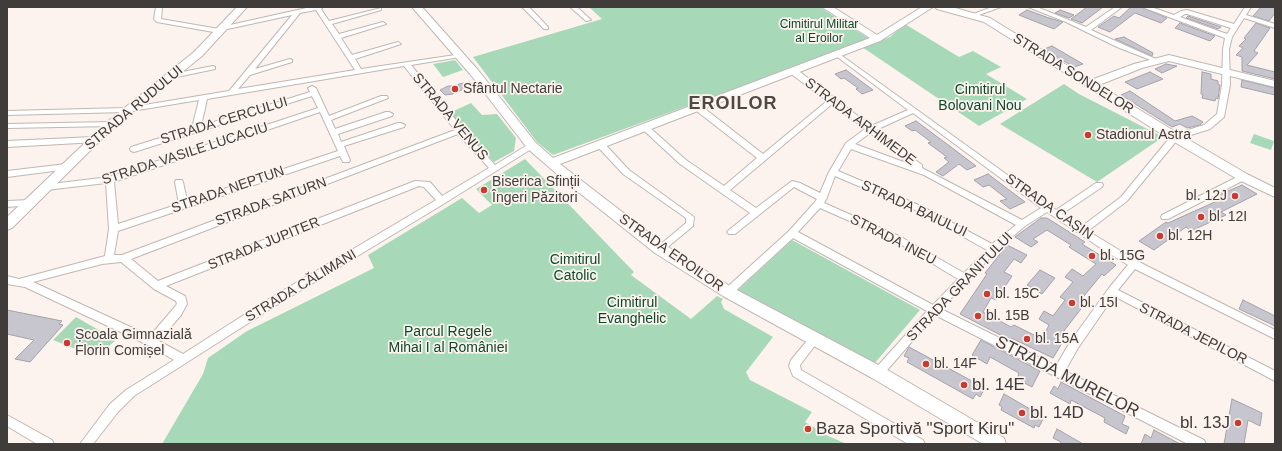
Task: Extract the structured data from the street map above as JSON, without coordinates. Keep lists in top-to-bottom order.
{
  "streets": {
    "street": [
      "STRADA SONDELOR",
      "STRADA RUDULUI",
      "STRADA VENUS",
      "STRADA CERCULUI",
      "STRADA ARHIMEDE",
      "STRADA VASILE LUCACIU",
      "STRADA NEPTUN",
      "STRADA SATURN",
      "STRADA CAȘIN",
      "STRADA BAIULUI",
      "STRADA INEU",
      "STRADA JUPITER",
      "STRADA EROILOR",
      "STRADA CĂLIMANI",
      "STRADA GRANITULUI",
      "STRADA JEPILOR",
      "STRADA MURELOR"
    ]
  },
  "crossings": [
    ["STRADA RUDULUI", "STRADA VASILE LUCACIU"],
    ["STRADA VENUS", "STRADA SATURN"],
    ["STRADA VENUS", "STRADA CĂLIMANI"],
    ["STRADA ARHIMEDE", "STRADA GRANITULUI"],
    ["STRADA CAȘIN", "STRADA GRANITULUI"],
    ["STRADA BAIULUI", "STRADA GRANITULUI"],
    ["STRADA INEU", "STRADA GRANITULUI"],
    ["STRADA JUPITER", "STRADA CĂLIMANI"],
    ["STRADA EROILOR", "STRADA CĂLIMANI"],
    ["STRADA EROILOR", "STRADA GRANITULUI"],
    ["STRADA GRANITULUI", "STRADA MURELOR"]
  ],
  "districts": ["EROILOR"],
  "parks": [
    "Cimitirul Militar al Eroilor",
    "Cimitirul Bolovani Nou",
    "Cimitirul Catolic",
    "Cimitirul Evanghelic",
    "Parcul Regele Mihai I al României"
  ],
  "places": [
    "Sfântul Nectarie",
    "Stadionul Astra",
    "Biserica Sfinții Îngeri Păzitori",
    "bl. 12J",
    "bl. 12I",
    "bl. 12H",
    "bl. 15G",
    "bl. 15C",
    "bl. 15I",
    "bl. 15B",
    "bl. 15A",
    "Școala Gimnazială Florin Comișel",
    "bl. 14F",
    "bl. 14E",
    "bl. 14D",
    "bl. 13J",
    "Baza Sportivă \"Sport Kiru\""
  ]
}
